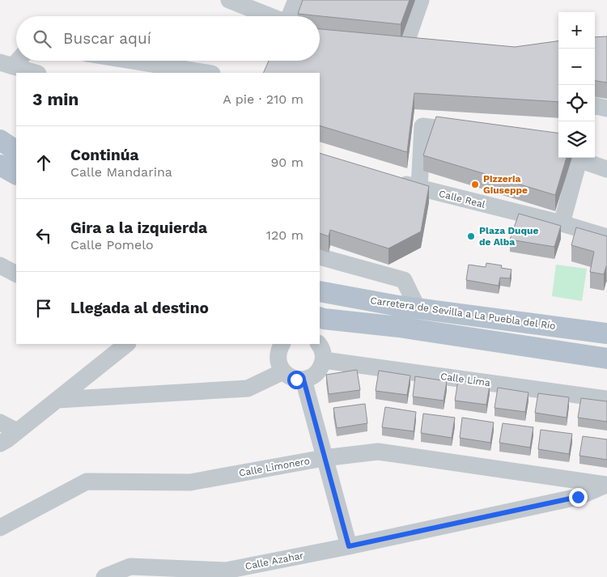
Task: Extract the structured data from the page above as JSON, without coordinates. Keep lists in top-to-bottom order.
{
  "streets": {
    "main road": ["Carretera de Sevilla a La Puebla del Río"],
    "street": [
      "Calle Real",
      "Calle Lima",
      "Calle Limonero",
      "Calle Azahar"
    ]
  },
  "crossings": [
    ["Calle Limonero", "Calle Azahar"]
  ],
  "places": ["Pizzeria Giuseppe", "Plaza Duque de Alba"],
  "page": {
    "map_buttons": ["+", "−"],
    "search": "Buscar aquí",
    "heading": ["3 min", "A pie · 210 m"],
    "list": [
      ["Continúa", "Calle Mandarina", "90 m"],
      ["Gira a la izquierda", "Calle Pomelo", "120 m"],
      "Llegada al destino"
    ]
  }
}
